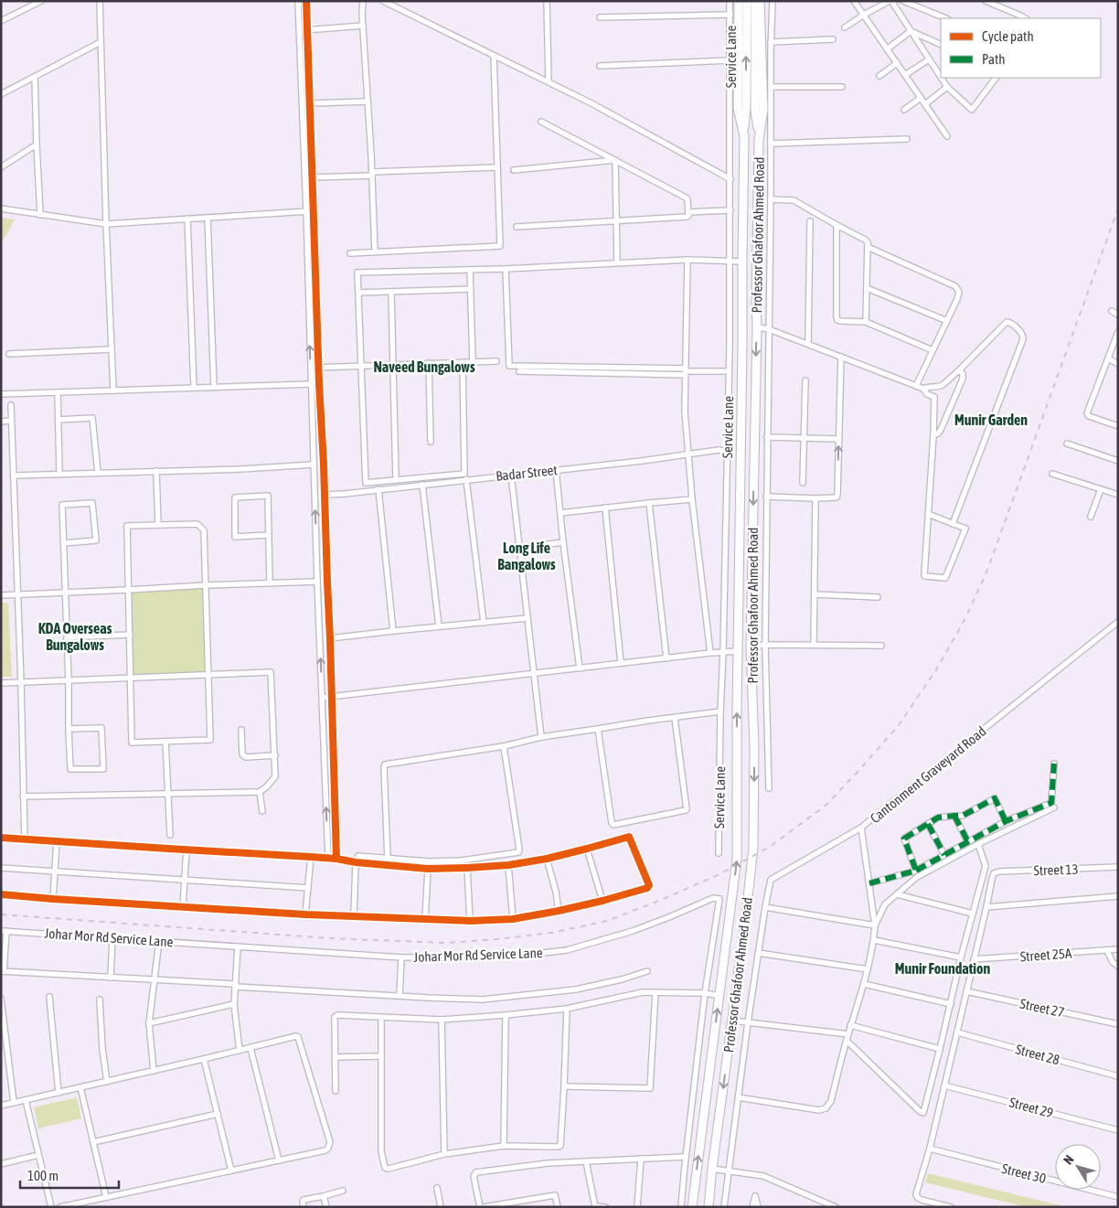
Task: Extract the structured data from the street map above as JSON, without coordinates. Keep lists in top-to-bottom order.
{
  "streets": {
    "main road": ["Professor Ghafoor Ahmed Road"],
    "street": [
      "Service Lane",
      "Badar Street",
      "Cantonment Graveyard Road",
      "Street 13",
      "Johar Mor Rd Service Lane",
      "Street 25A",
      "Street 27",
      "Street 28",
      "Street 29",
      "Street 30"
    ]
  },
  "crossings": [
    ["Service Lane", "Badar Street"]
  ],
  "districts": [
    "Naveed Bungalows",
    "Munir Garden",
    "Long Life Bangalows",
    "KDA Overseas Bungalows",
    "Munir Foundation"
  ],
  "legend": ["Cycle path", "Path"],
  "scale_bar": "100 m",
  "north": "top left"
}
